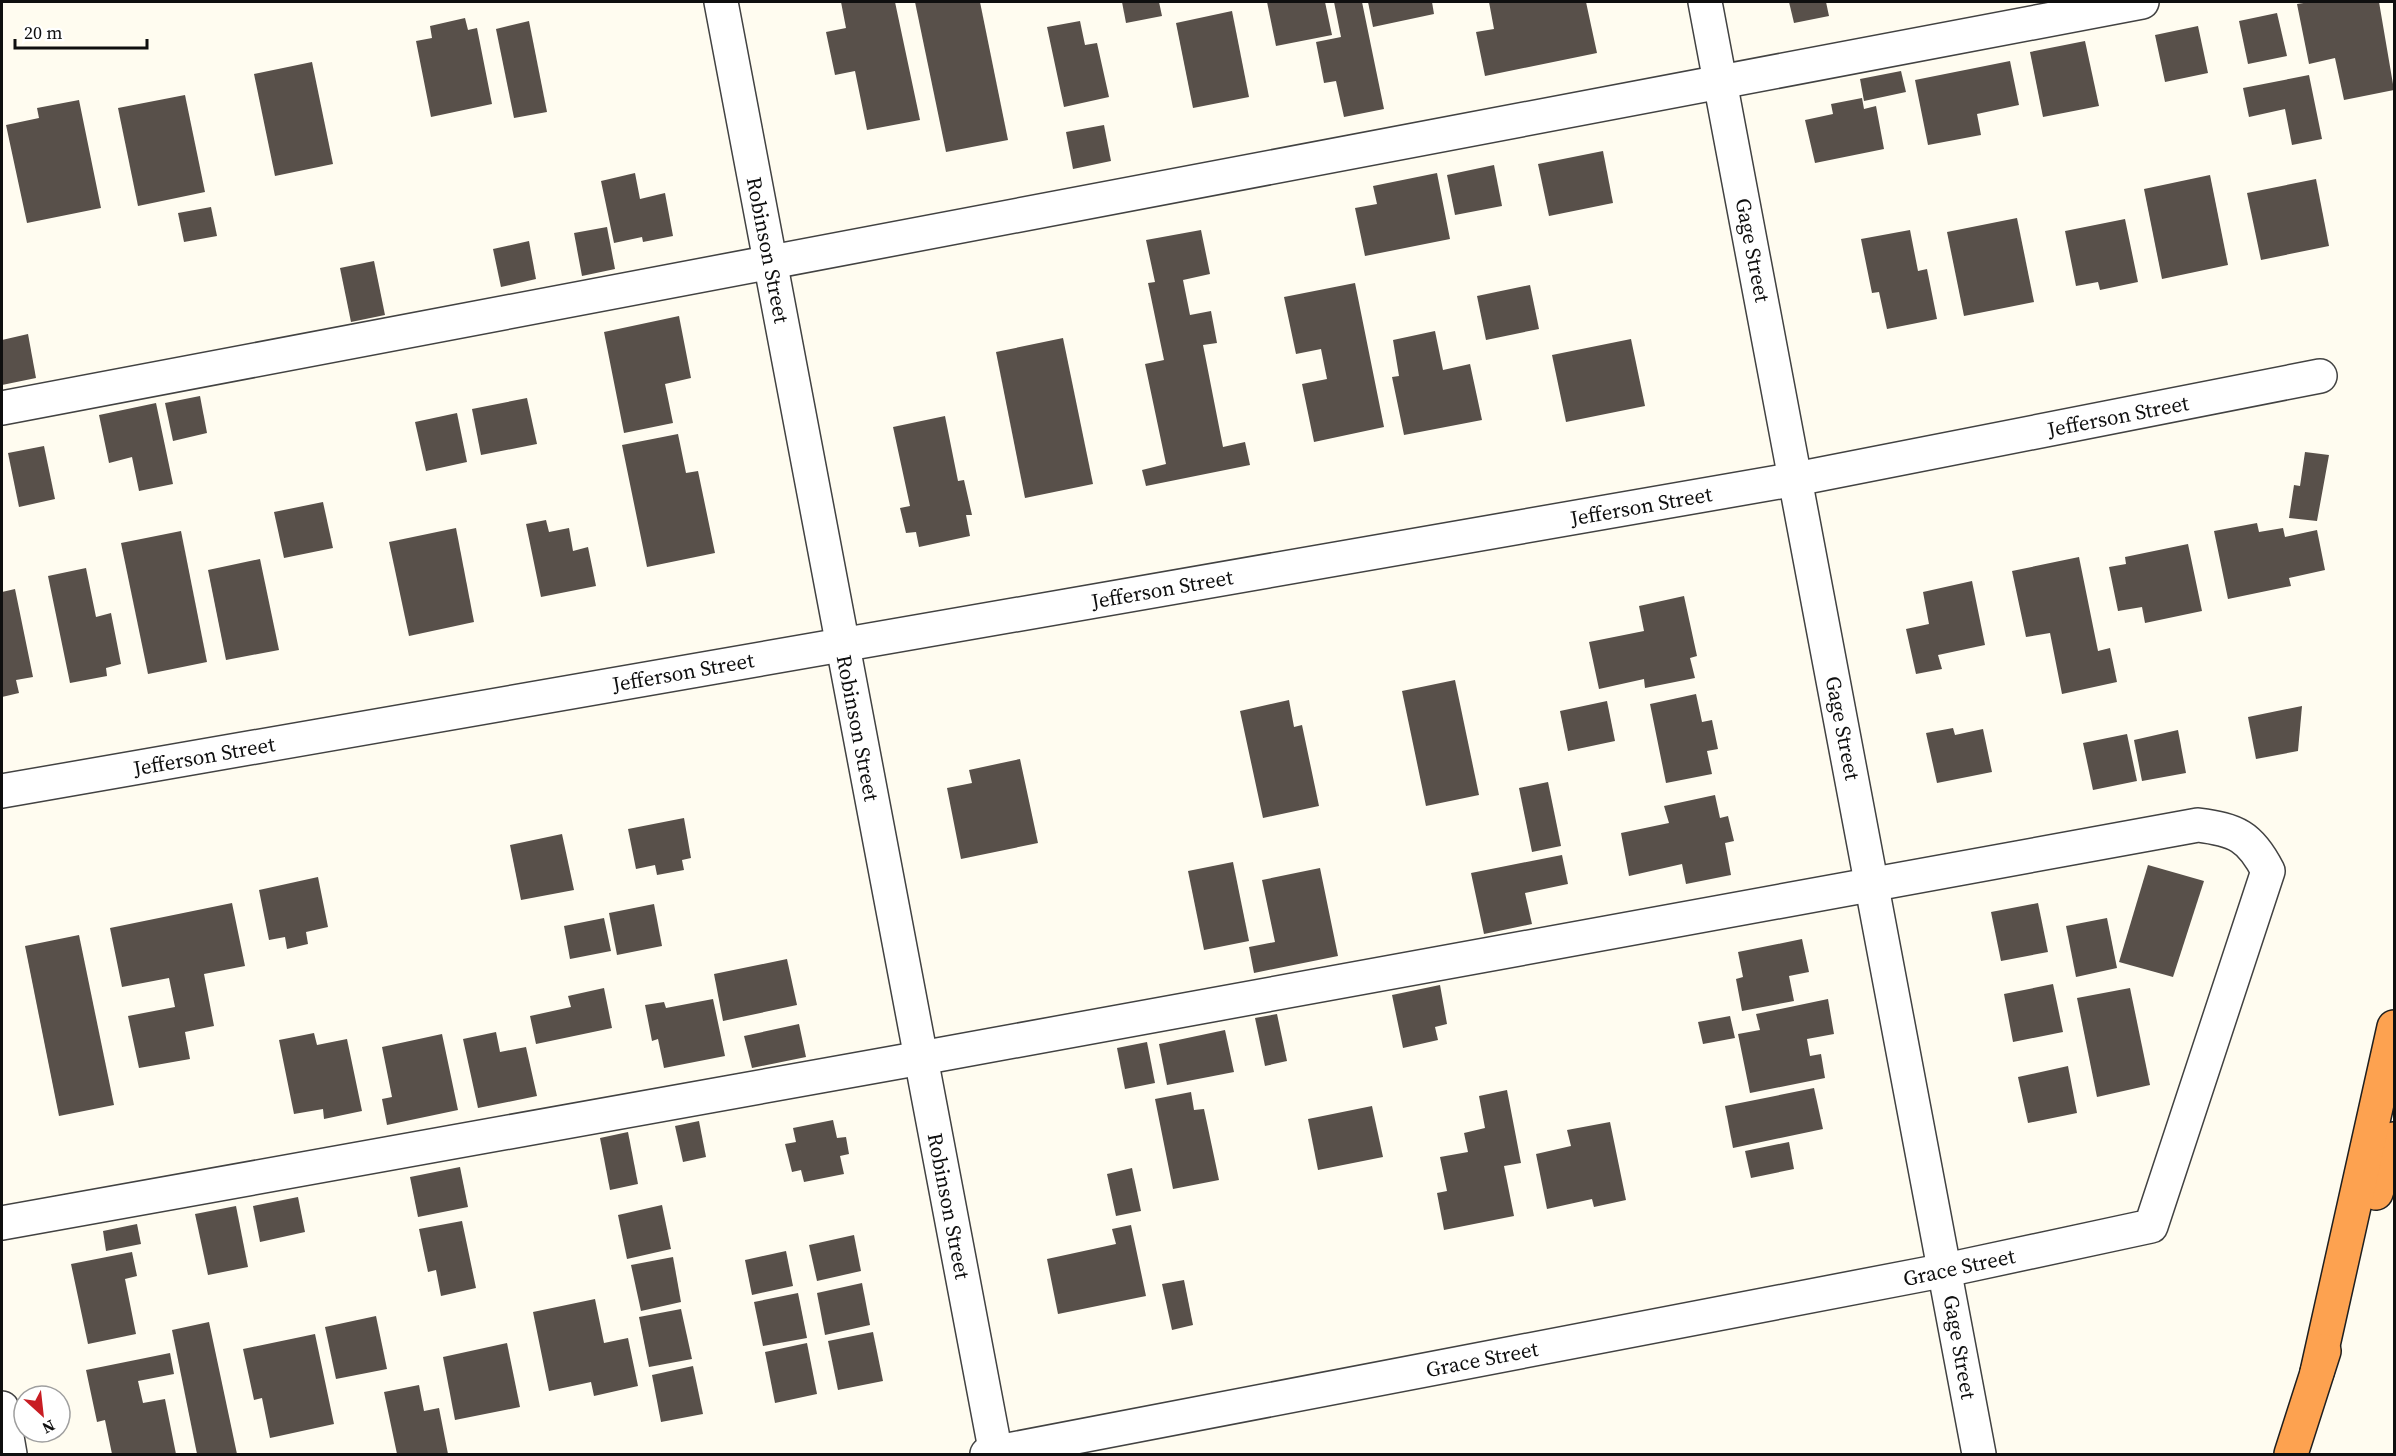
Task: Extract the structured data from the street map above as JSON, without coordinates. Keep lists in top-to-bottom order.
{
  "streets": {
    "street": [
      "Robinson Street",
      "Gage Street",
      "Jefferson Street",
      "Grace Street"
    ]
  },
  "crossings": [
    ["Robinson Street", "Jefferson Street"],
    ["Robinson Street", "Grace Street"],
    ["Gage Street", "Jefferson Street"],
    ["Gage Street", "Grace Street"]
  ],
  "scale_bar": "20 m",
  "north": "bottom right"
}
